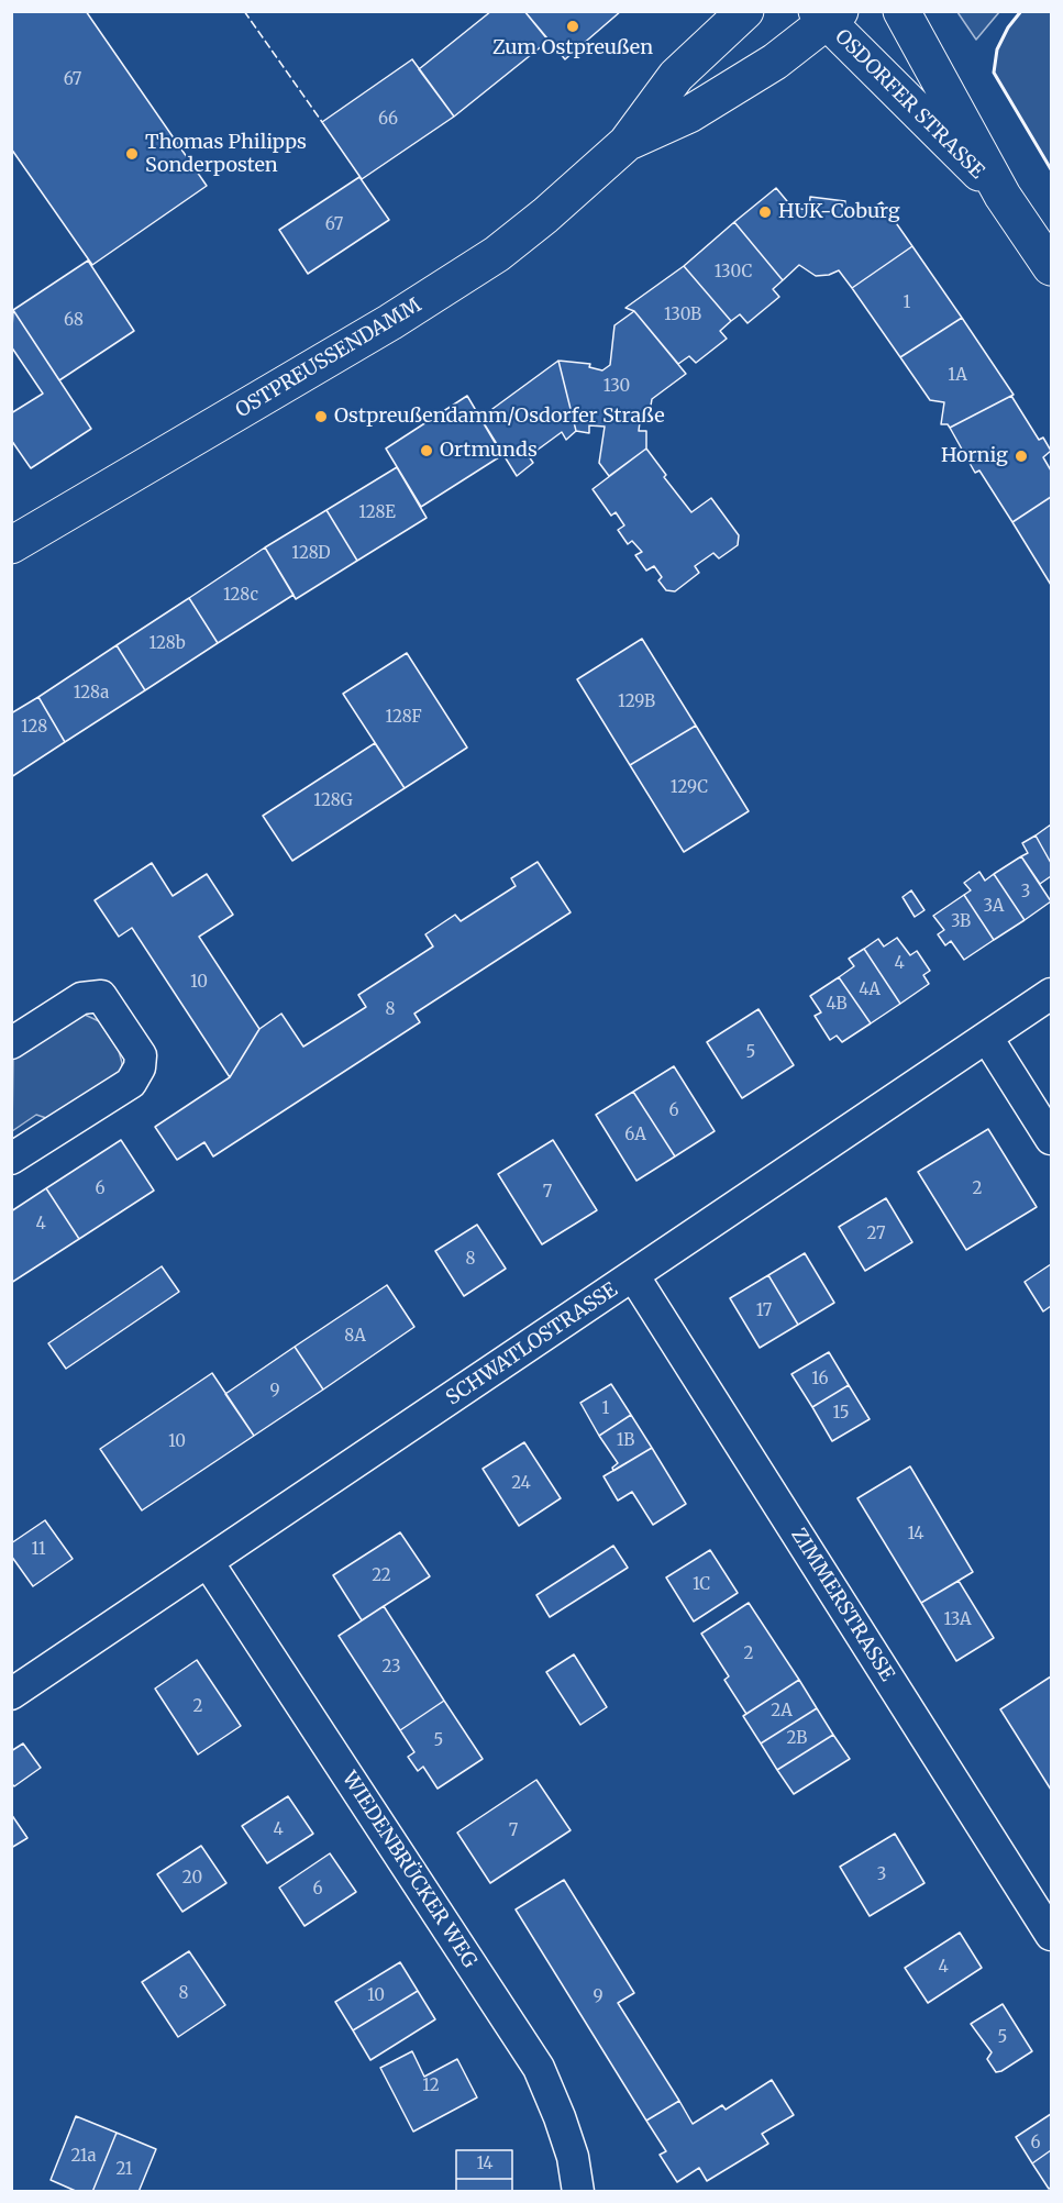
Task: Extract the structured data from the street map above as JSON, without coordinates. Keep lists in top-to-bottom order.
{
  "streets": {
    "main road": ["OSDORFER STRASSE", "OSTPREUSSENDAMM"],
    "street": ["SCHWATLOSTRASSE", "ZIMMERSTRASSE", "WIEDENBRÜCKER WEG"]
  },
  "crossings": [
    ["OSDORFER STRASSE", "OSTPREUSSENDAMM"],
    ["SCHWATLOSTRASSE", "ZIMMERSTRASSE"],
    ["SCHWATLOSTRASSE", "WIEDENBRÜCKER WEG"]
  ],
  "places": [
    "Zum Ostpreußen",
    "Thomas Philipps Sonderposten",
    "HUK-Coburg",
    "Ostpreußendamm/Osdorfer Straße",
    "Ortmunds",
    "Hornig"
  ],
  "house_numbers": [
    "67",
    "66",
    "67",
    "130C",
    "1",
    "130B",
    "68",
    "1A",
    "130",
    "128E",
    "128D",
    "128c",
    "128b",
    "128a",
    "129B",
    "128F",
    "128",
    "129C",
    "128G",
    "3",
    "3A",
    "3B",
    "4",
    "10",
    "4A",
    "4B",
    "8",
    "5",
    "6",
    "6A",
    "6",
    "2",
    "7",
    "4",
    "27",
    "8",
    "17",
    "8A",
    "16",
    "9",
    "1",
    "15",
    "1B",
    "10",
    "24",
    "14",
    "11",
    "22",
    "1C",
    "13A",
    "2",
    "23",
    "2",
    "2A",
    "2B",
    "5",
    "4",
    "7",
    "3",
    "20",
    "6",
    "4",
    "8",
    "10",
    "9",
    "5",
    "12",
    "6",
    "21a",
    "14",
    "21"
  ]
}
